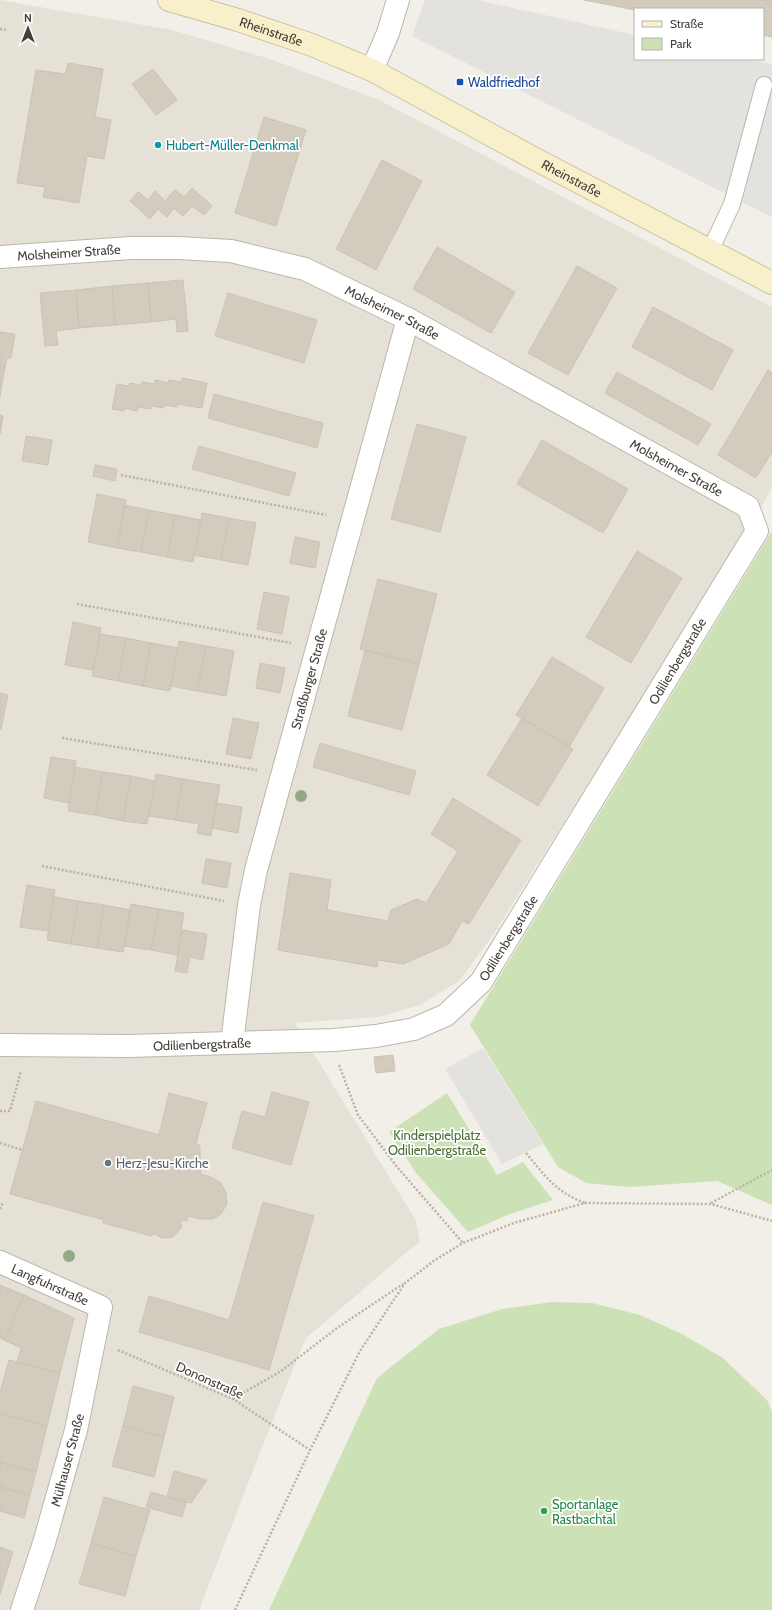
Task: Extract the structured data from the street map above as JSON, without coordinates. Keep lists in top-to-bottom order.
{
  "streets": {
    "street": [
      "Rheinstraße",
      "Molsheimer Straße",
      "Odilienbergstraße",
      "Straßburger Straße",
      "Langfuhrstraße",
      "Mülhauser Straße"
    ],
    "path": ["Dononstraße"]
  },
  "crossings": [
    ["Molsheimer Straße", "Odilienbergstraße"],
    ["Molsheimer Straße", "Straßburger Straße"],
    ["Odilienbergstraße", "Straßburger Straße"],
    ["Langfuhrstraße", "Mülhauser Straße"],
    ["Dononstraße", "Mülhauser Straße"]
  ],
  "parks": ["Kinderspielplatz Odilienbergstraße"],
  "places": {
    "transit": ["Waldfriedhof"],
    "other": ["Hubert-Müller-Denkmal", "Herz-Jesu-Kirche", "Sportanlage Rastbachtal"]
  },
  "legend": ["Straße", "Park"],
  "north": "top"
}
